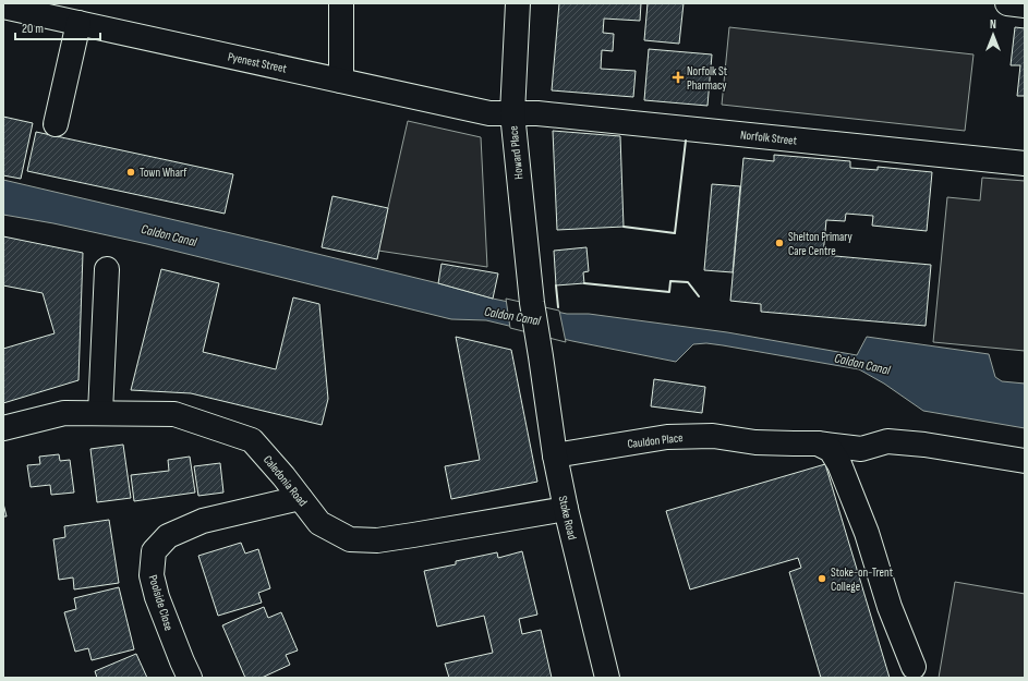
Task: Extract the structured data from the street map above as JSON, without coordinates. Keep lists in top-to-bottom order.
{
  "streets": {
    "street": [
      "Pyenest Street",
      "Norfolk Street",
      "Howard Place",
      "Cauldon Place",
      "Caledonia Road",
      "Stoke Road",
      "Poolside Close"
    ]
  },
  "crossings": [
    ["Pyenest Street", "Norfolk Street"],
    ["Pyenest Street", "Howard Place"],
    ["Norfolk Street", "Howard Place"],
    ["Howard Place", "Stoke Road"],
    ["Cauldon Place", "Stoke Road"],
    ["Caledonia Road", "Stoke Road"],
    ["Caledonia Road", "Poolside Close"]
  ],
  "water": ["Caldon Canal"],
  "places": {
    "health": ["Norfolk St Pharmacy"],
    "other": ["Town Wharf", "Shelton Primary Care Centre", "Stoke-on-Trent College"]
  },
  "scale_bar": "20 m",
  "north": "top"
}
